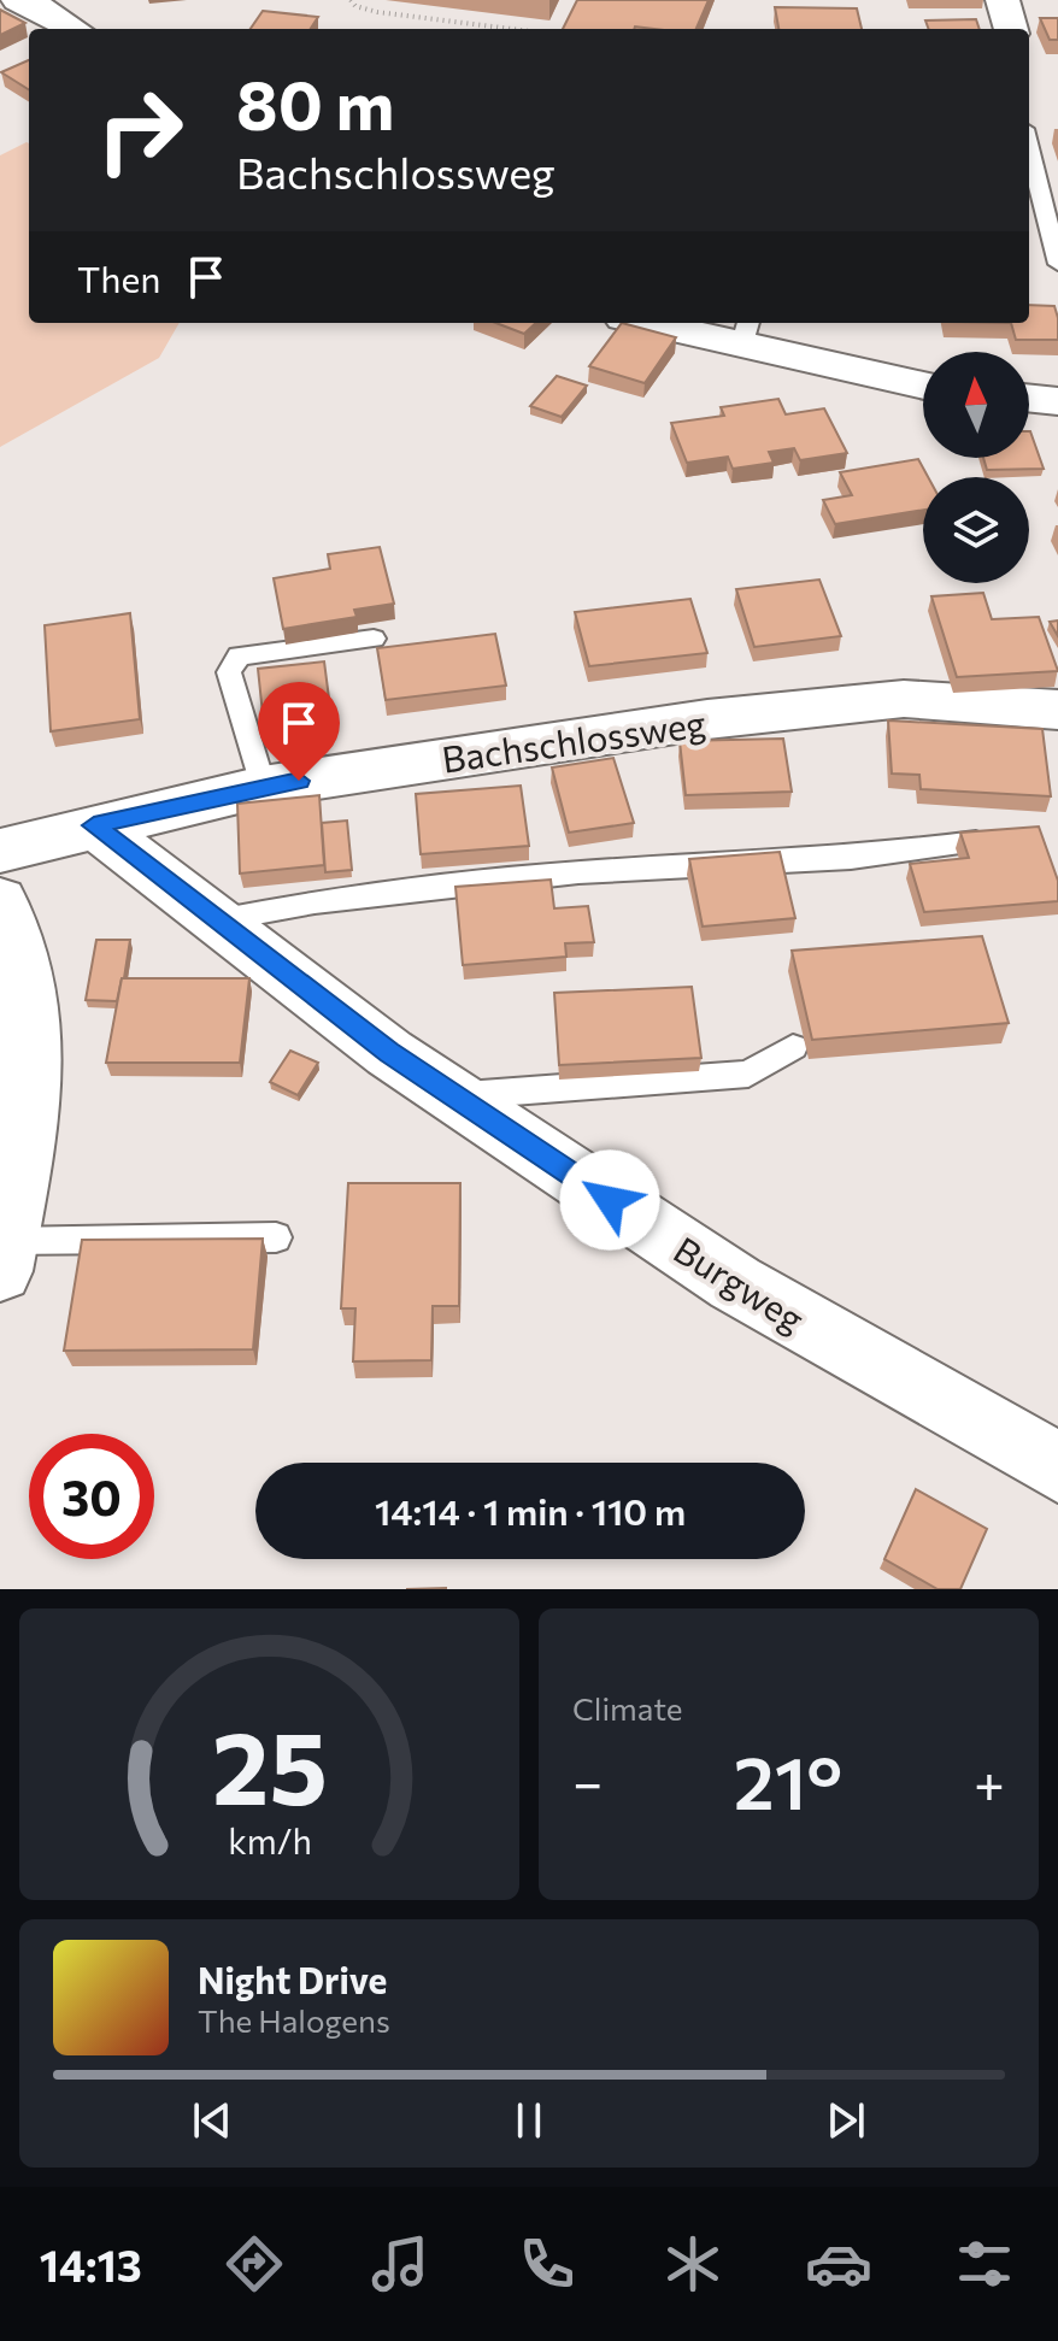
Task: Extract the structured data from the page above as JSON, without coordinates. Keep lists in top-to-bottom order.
{
  "streets": {
    "street": ["Bachschlossweg", "Burgweg"]
  },
  "crossings": [
    ["Bachschlossweg", "Burgweg"]
  ],
  "north": "top",
  "page": {
    "turn": ["80 m", "Bachschlossweg"],
    "then": "Then",
    "limit": "30",
    "trip": "14:14 · 1 min · 110 m",
    "tile": "Climate",
    "heat": ["−", "21°", "+"],
    "song": ["Night Drive", "The Halogens"],
    "tabs": "14:13",
    "gauge": ["25", "km/h"]
  }
}
